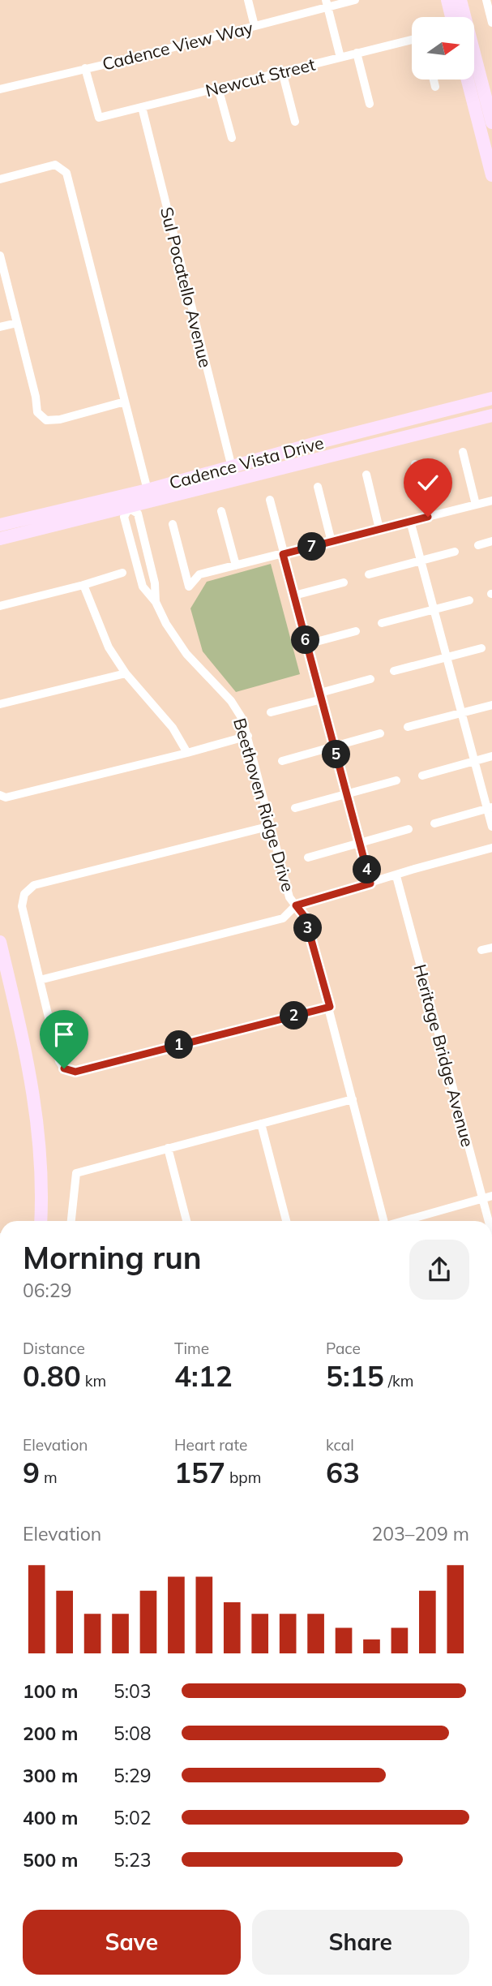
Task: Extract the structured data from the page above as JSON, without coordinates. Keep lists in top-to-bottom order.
{
  "streets": {
    "street": [
      "Cadence View Way",
      "Newcut Street",
      "Sul Pocatello Avenue",
      "Cadence Vista Drive",
      "Beethoven Ridge Drive",
      "Heritage Bridge Avenue"
    ]
  },
  "crossings": [
    ["Cadence View Way", "Newcut Street"],
    ["Newcut Street", "Sul Pocatello Avenue"],
    ["Sul Pocatello Avenue", "Cadence Vista Drive"],
    ["Cadence Vista Drive", "Beethoven Ridge Drive"]
  ],
  "north": "right",
  "page": {
    "pins": [
      "7",
      "6",
      "5",
      "4",
      "3",
      "2",
      "1"
    ],
    "heading": ["Morning run", "06:29"],
    "stats": [
      ["Distance", "0.80 km"],
      ["Time", "4:12"],
      ["Pace", "5:15 /km"],
      ["Elevation", "9 m"],
      ["Heart rate", "157 bpm"],
      ["kcal", "63"]
    ],
    "chart": ["Elevation", "203–209 m"],
    "list": [
      {
        "name": "100 m",
        "note": "5:03"
      },
      {
        "name": "200 m",
        "note": "5:08"
      },
      {
        "name": "300 m",
        "note": "5:29"
      },
      {
        "name": "400 m",
        "note": "5:02"
      },
      {
        "name": "500 m",
        "note": "5:23"
      }
    ],
    "buttons": ["Save", "Share"]
  }
}
